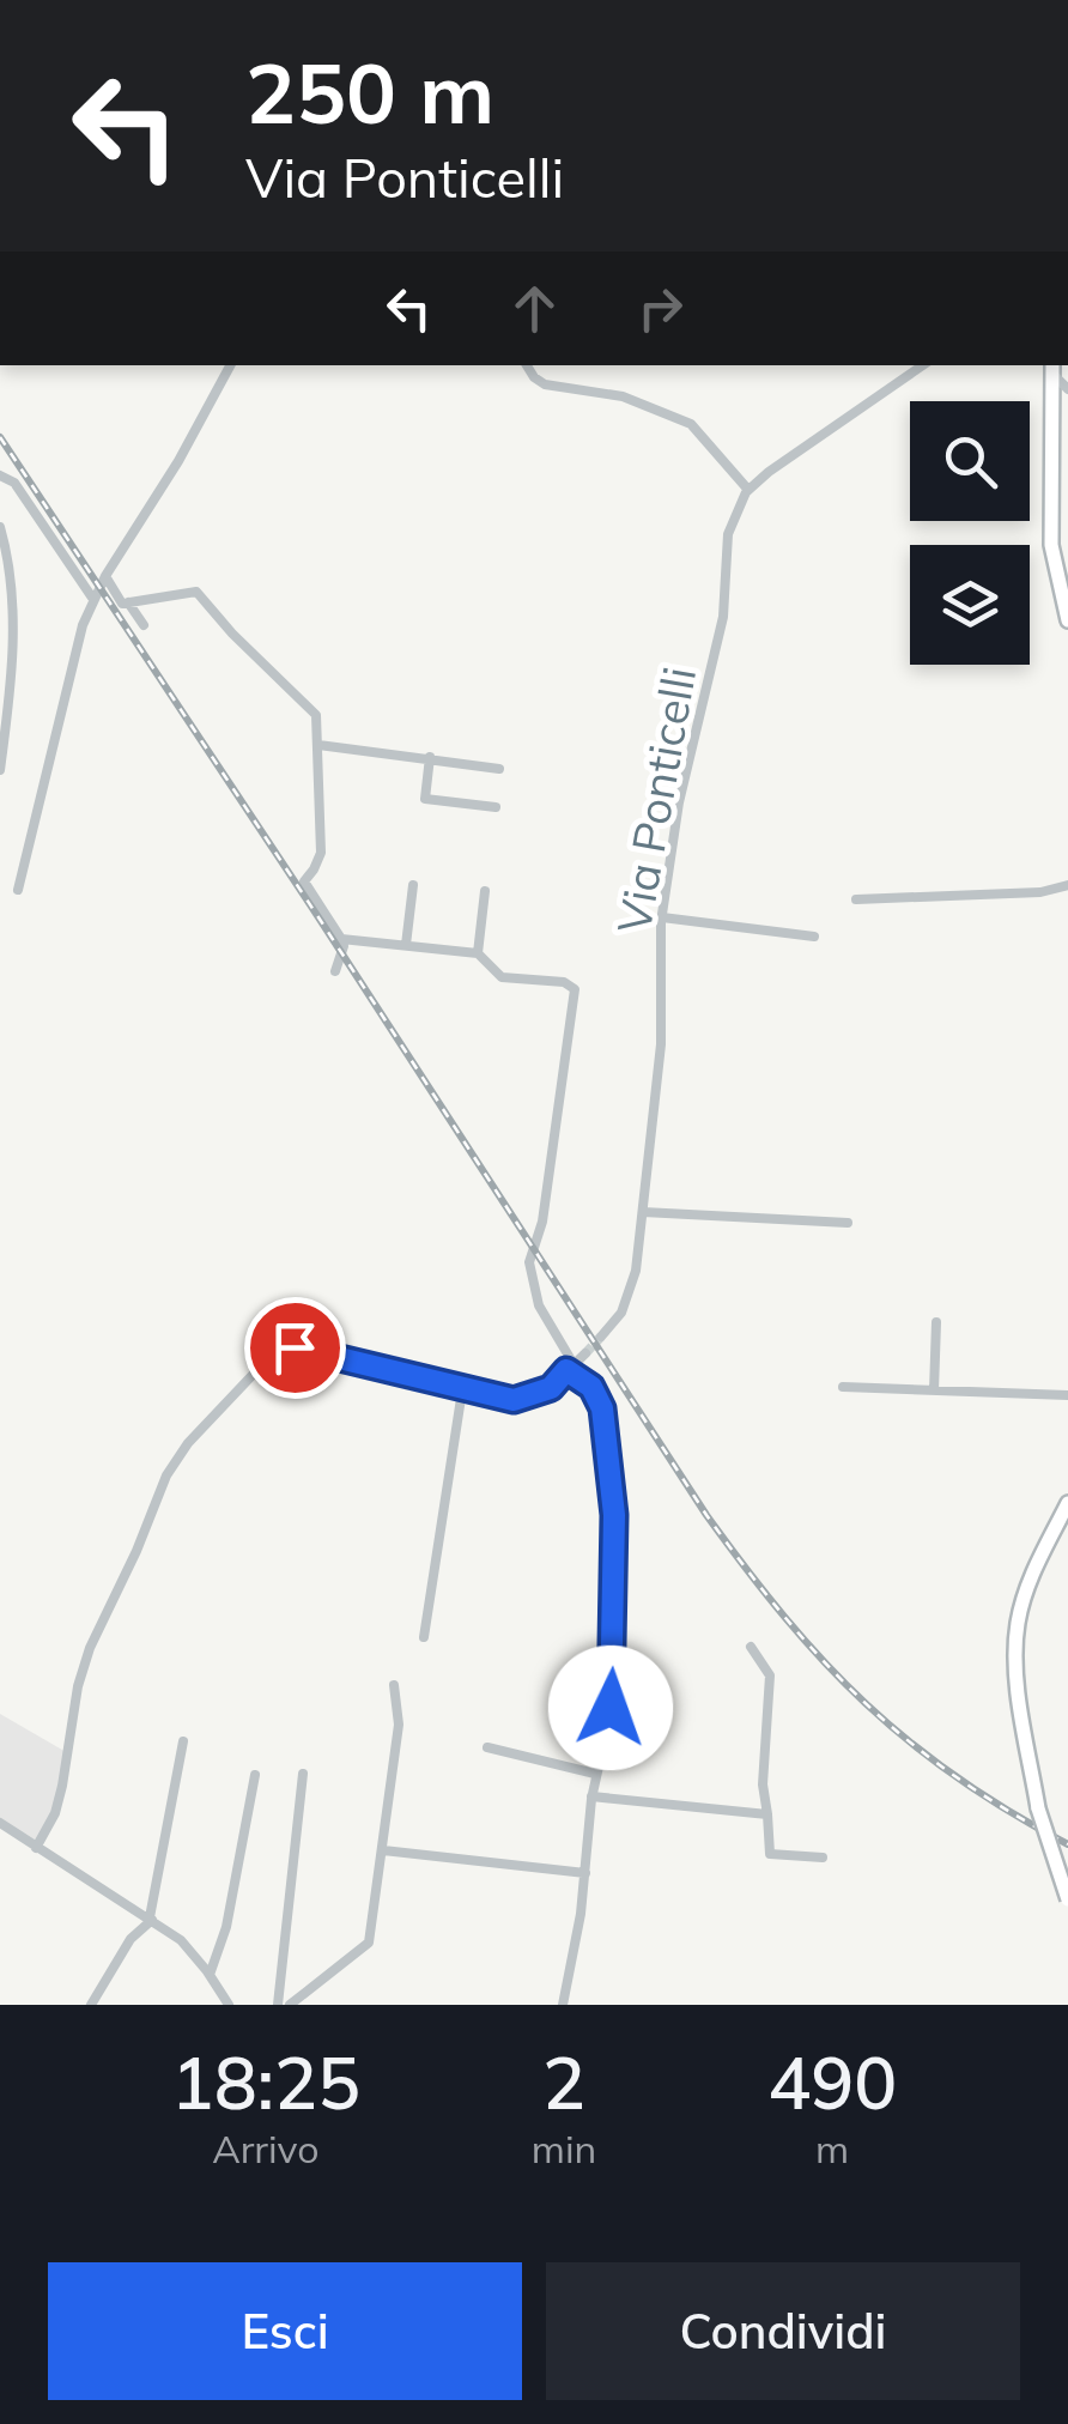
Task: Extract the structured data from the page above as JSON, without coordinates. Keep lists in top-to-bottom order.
{
  "streets": {
    "street": ["Via Ponticelli"]
  },
  "page": {
    "turn": ["250 m", "Via Ponticelli"],
    "eta": [
      "18:25",
      "Arrivo",
      "2",
      "min",
      "490",
      "m"
    ],
    "buttons": ["Esci", "Condividi"]
  }
}
